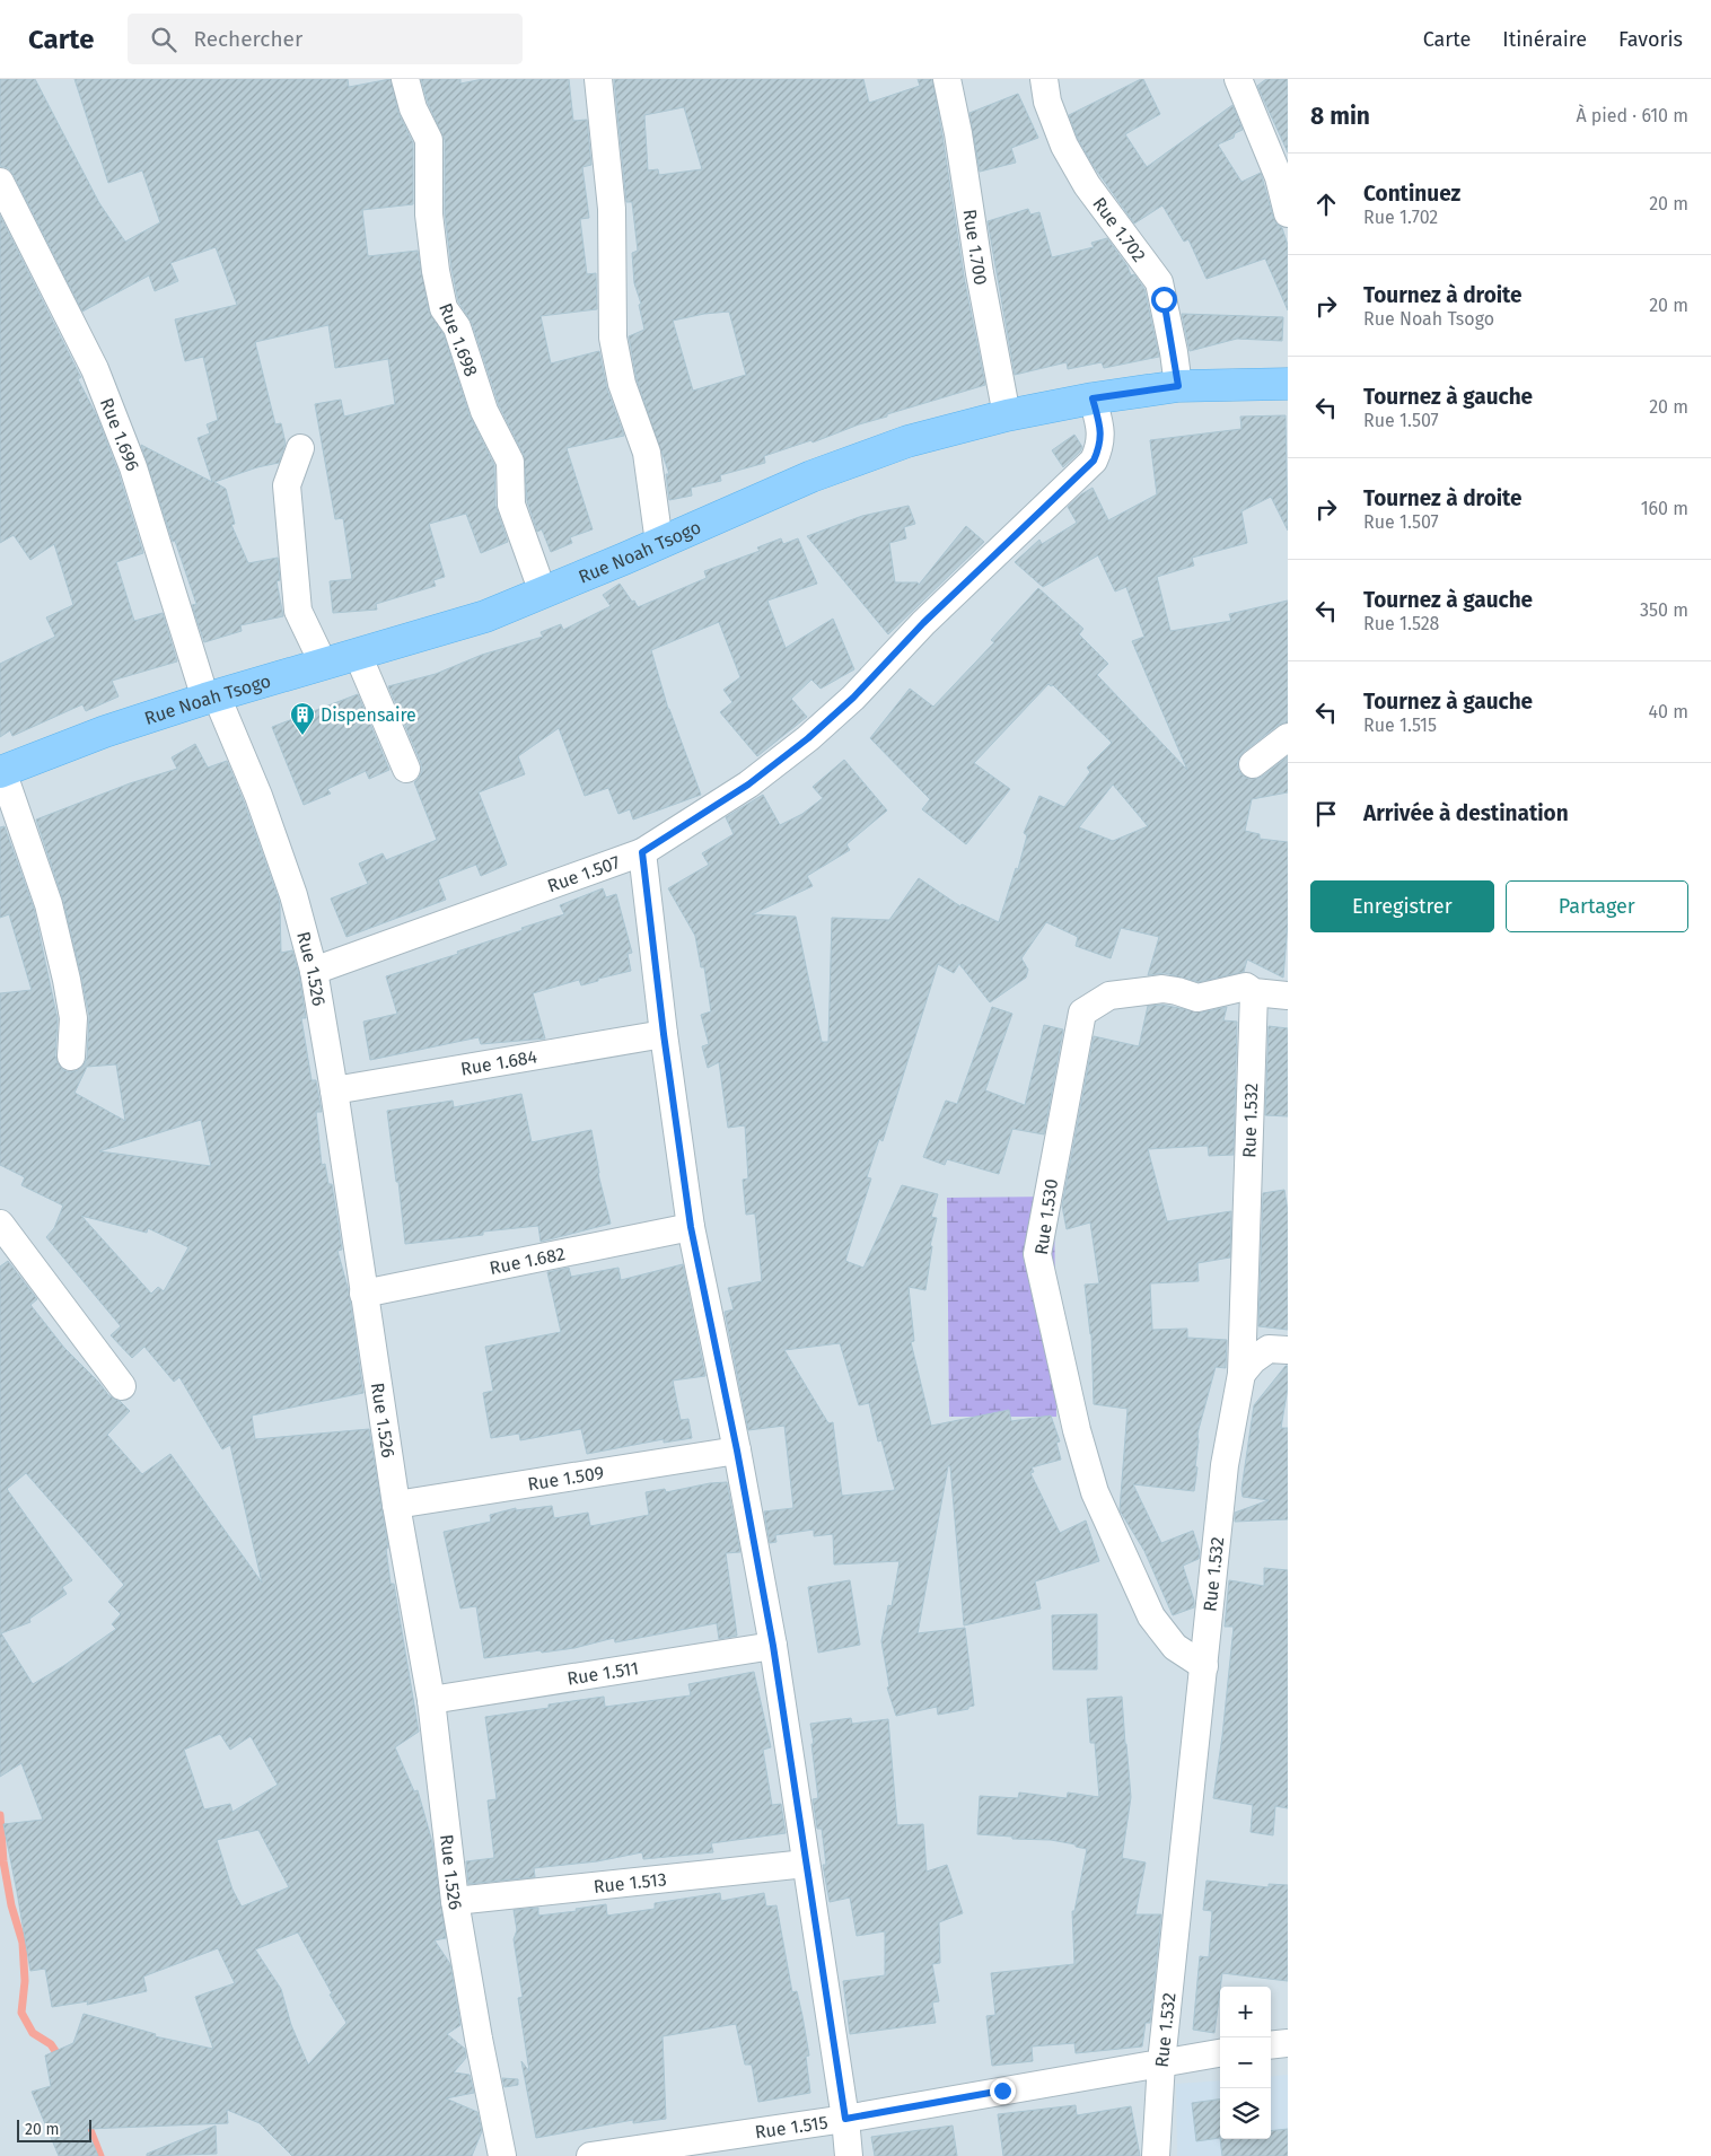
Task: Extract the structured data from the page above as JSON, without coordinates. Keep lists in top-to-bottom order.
{
  "streets": {
    "main road": ["Rue Noah Tsogo"],
    "street": [
      "Rue 1.702",
      "Rue 1.700",
      "Rue 1.698",
      "Rue 1.696",
      "Rue 1.507",
      "Rue 1.526",
      "Rue 1.684",
      "Rue 1.532",
      "Rue 1.530",
      "Rue 1.682",
      "Rue 1.509",
      "Rue 1.511",
      "Rue 1.513",
      "Rue 1.515"
    ]
  },
  "crossings": [
    ["Rue 1.702", "Rue Noah Tsogo"],
    ["Rue 1.700", "Rue Noah Tsogo"],
    ["Rue 1.698", "Rue Noah Tsogo"],
    ["Rue 1.696", "Rue Noah Tsogo"],
    ["Rue 1.696", "Rue 1.526"],
    ["Rue Noah Tsogo", "Rue 1.507"],
    ["Rue Noah Tsogo", "Rue 1.526"],
    ["Rue 1.507", "Rue 1.526"],
    ["Rue 1.526", "Rue 1.684"],
    ["Rue 1.526", "Rue 1.682"],
    ["Rue 1.526", "Rue 1.509"],
    ["Rue 1.526", "Rue 1.511"],
    ["Rue 1.526", "Rue 1.513"],
    ["Rue 1.532", "Rue 1.530"],
    ["Rue 1.532", "Rue 1.515"]
  ],
  "places": {
    "building": ["Dispensaire"]
  },
  "scale_bar": "20 m",
  "page": {
    "header": "Carte",
    "search": "Rechercher",
    "nav": ["Carte", "Itinéraire", "Favoris"],
    "heading": ["8 min", "À pied · 610 m"],
    "list": [
      ["Continuez", "Rue 1.702", "20 m"],
      ["Tournez à droite", "Rue Noah Tsogo", "20 m"],
      ["Tournez à gauche", "Rue 1.507", "20 m"],
      ["Tournez à droite", "Rue 1.507", "160 m"],
      ["Tournez à gauche", "Rue 1.528", "350 m"],
      ["Tournez à gauche", "Rue 1.515", "40 m"],
      "Arrivée à destination"
    ],
    "buttons": ["Enregistrer", "Partager"],
    "map_buttons": ["+", "−"],
    "scale": "20 m"
  }
}
